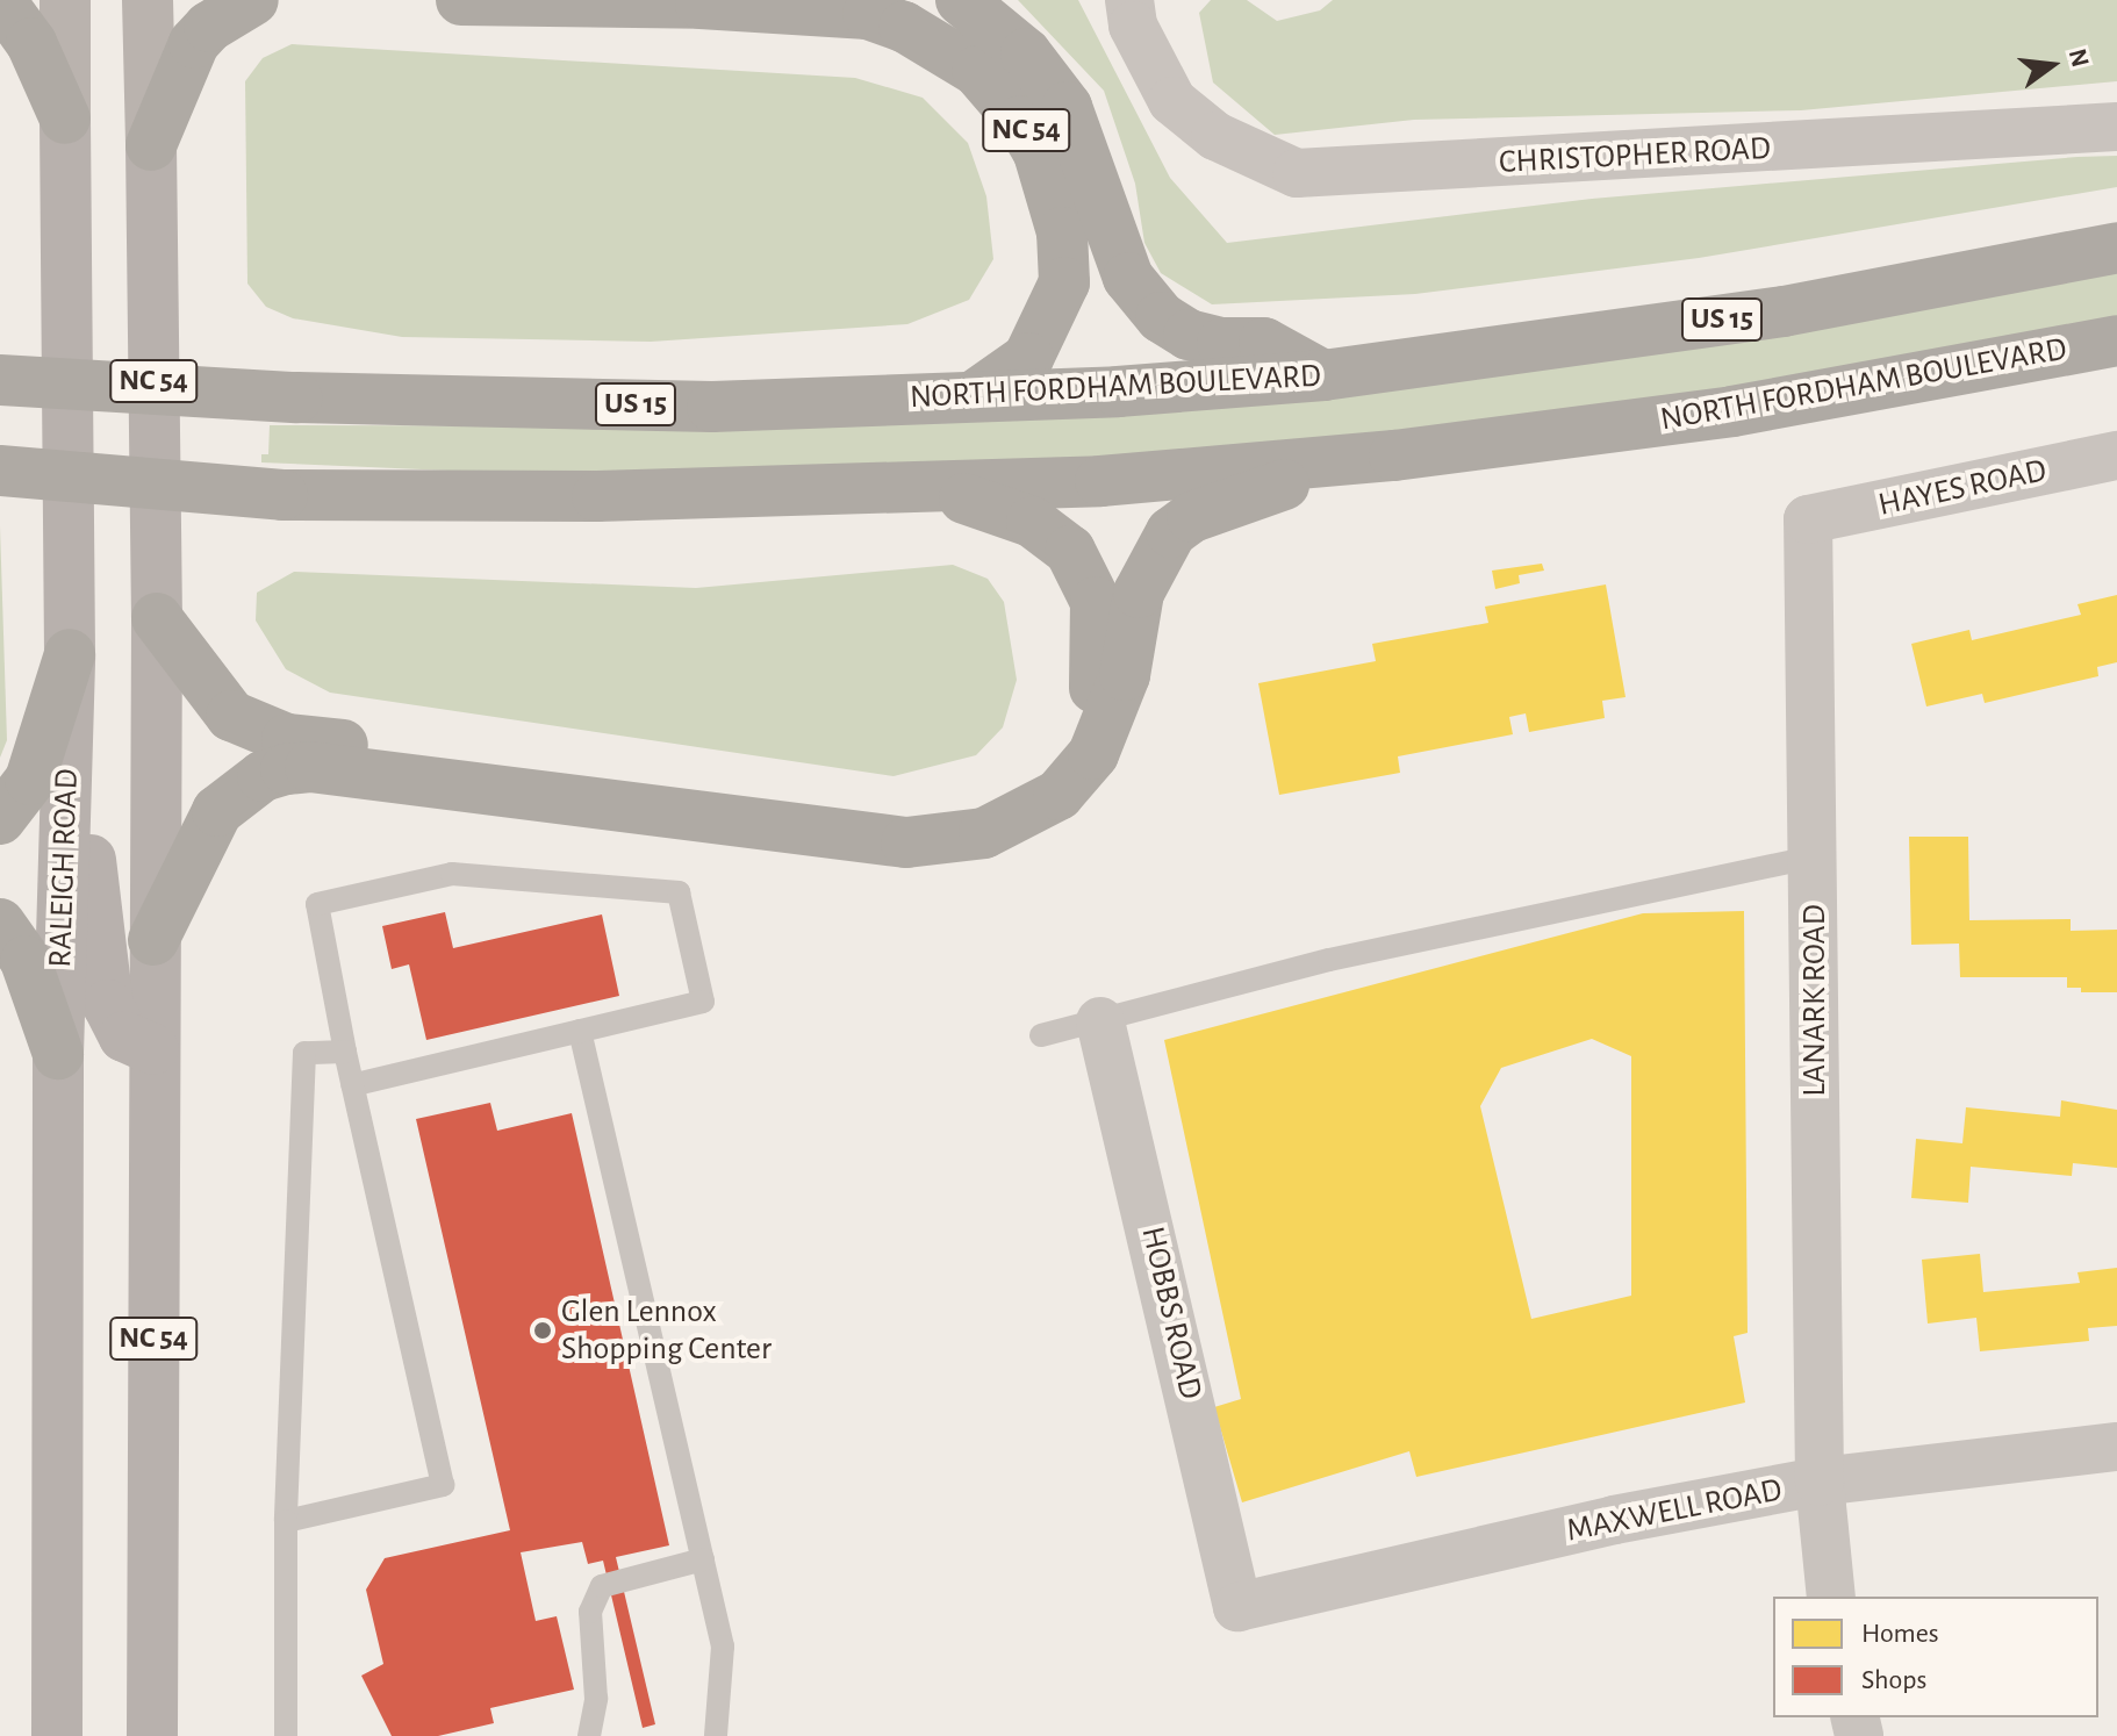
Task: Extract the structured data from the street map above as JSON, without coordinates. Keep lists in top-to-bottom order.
{
  "streets": {
    "highway": ["NC 54", "US 15", "NORTH FORDHAM BOULEVARD"],
    "main road": ["RALEIGH ROAD"],
    "street": [
      "CHRISTOPHER ROAD",
      "HAYES ROAD",
      "LANARK ROAD",
      "HOBBS ROAD",
      "MAXWELL ROAD"
    ]
  },
  "crossings": [
    ["NC 54", "NORTH FORDHAM BOULEVARD"],
    ["HAYES ROAD", "LANARK ROAD"],
    ["LANARK ROAD", "MAXWELL ROAD"],
    ["HOBBS ROAD", "MAXWELL ROAD"]
  ],
  "places": ["Glen Lennox Shopping Center"],
  "legend": ["Homes", "Shops"],
  "north": "right"
}
